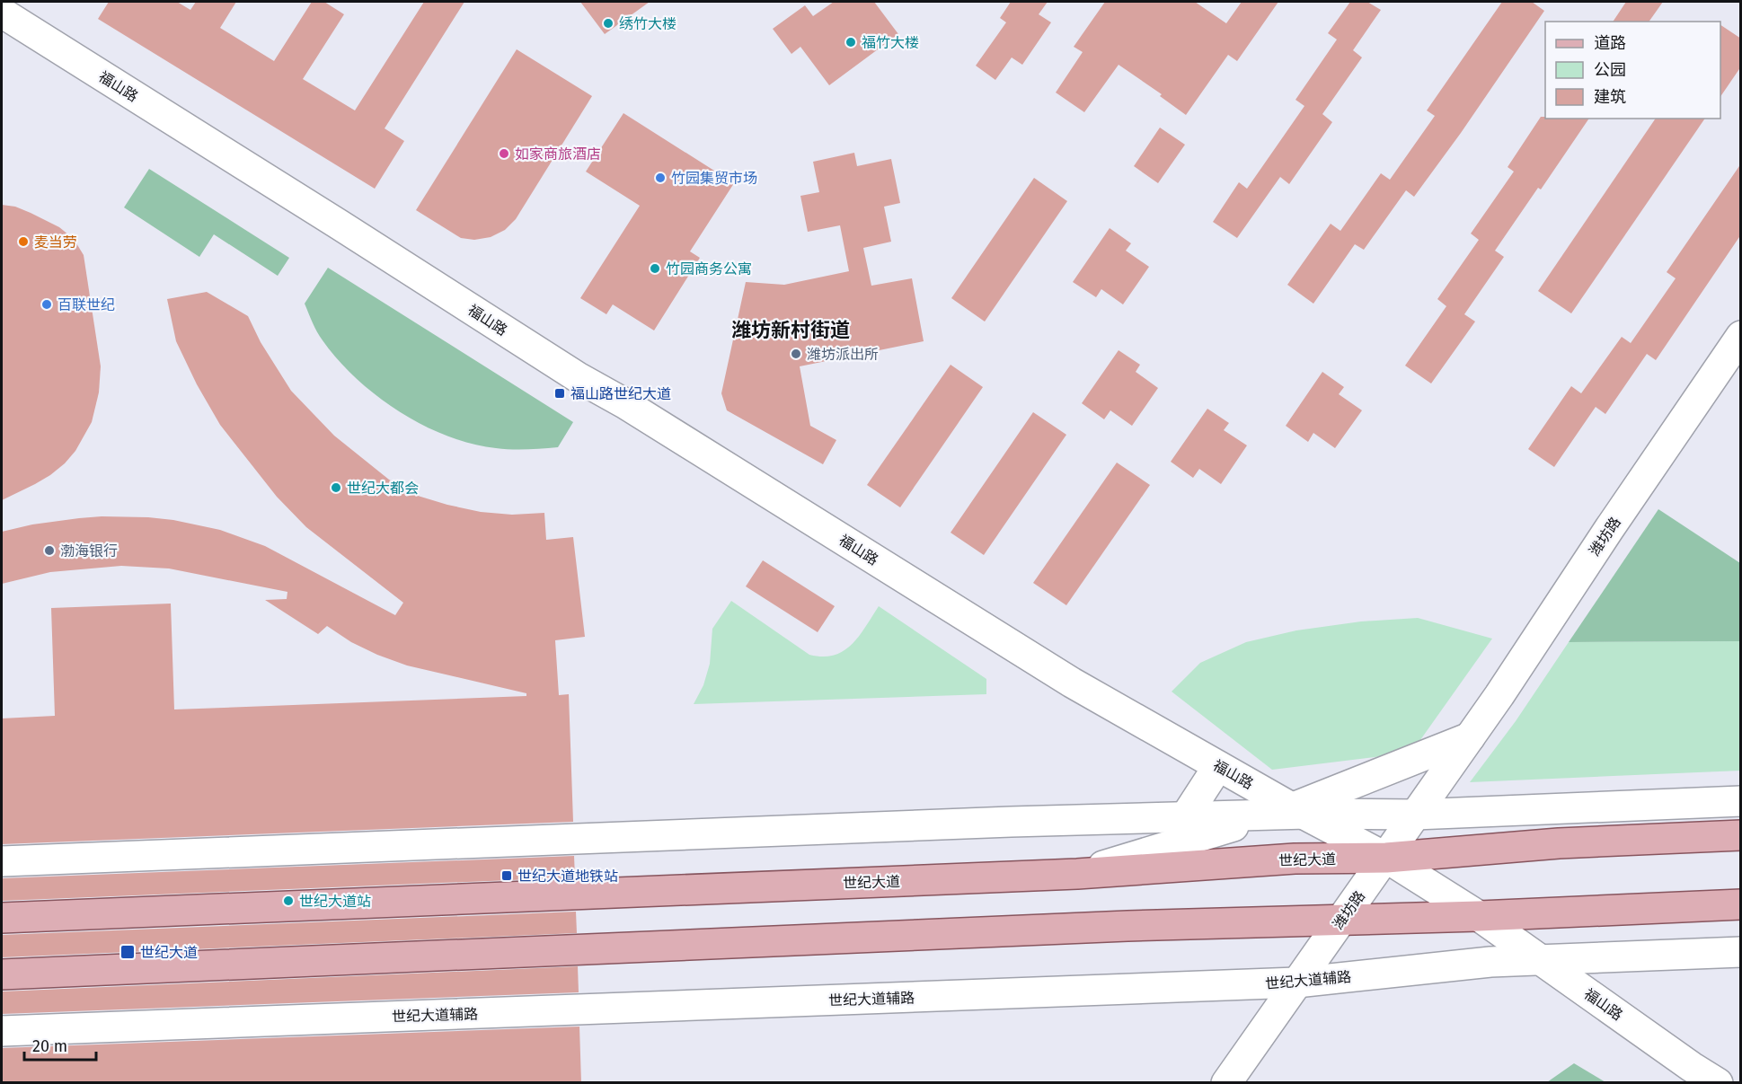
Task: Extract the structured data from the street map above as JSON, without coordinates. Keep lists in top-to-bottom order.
{
  "streets": {
    "main road": ["世纪大道"],
    "street": ["福山路", "潍坊路", "世纪大道辅路"]
  },
  "crossings": [
    ["福山路", "潍坊路"],
    ["福山路", "世纪大道"],
    ["福山路", "世纪大道辅路"],
    ["潍坊路", "世纪大道"],
    ["潍坊路", "世纪大道辅路"]
  ],
  "districts": ["潍坊新村街道"],
  "places": {
    "other": [
      "绣竹大楼",
      "福竹大楼",
      "如家商旅酒店",
      "竹园集贸市场",
      "麦当劳",
      "竹园商务公寓",
      "百联世纪",
      "潍坊派出所",
      "世纪大都会",
      "渤海银行",
      "世纪大道站"
    ],
    "transit": ["福山路世纪大道", "世纪大道地铁站", "世纪大道"]
  },
  "legend": ["道路", "公园", "建筑"],
  "scale_bar": "20 m"
}
